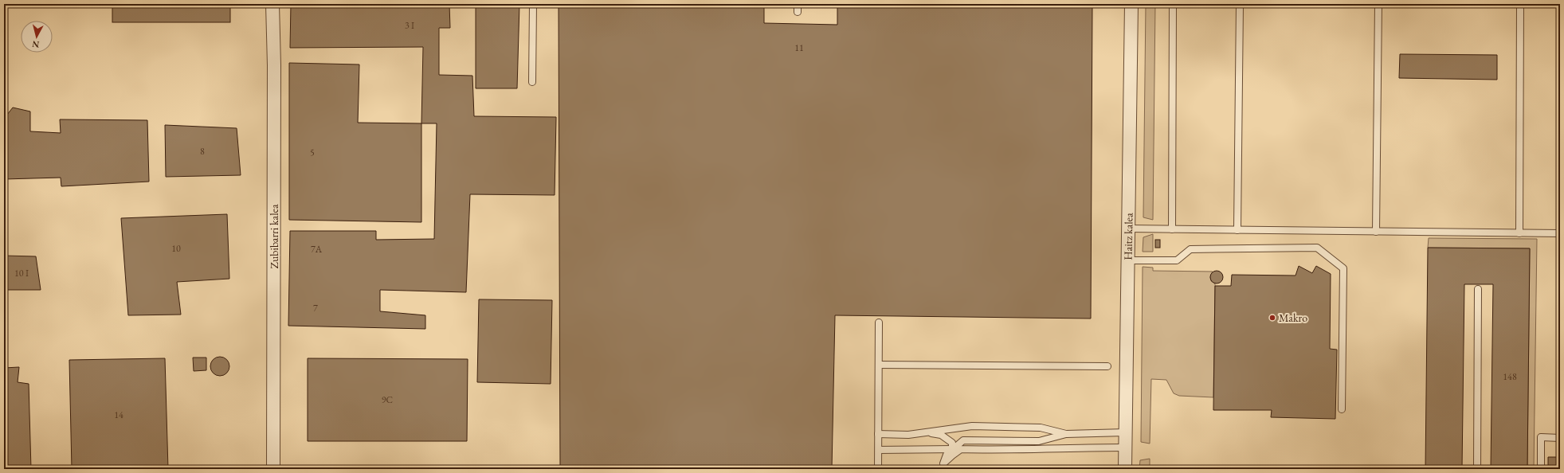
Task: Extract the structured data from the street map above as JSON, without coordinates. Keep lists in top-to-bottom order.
{
  "streets": {
    "street": ["Zubibarri kalea", "Haitz kalea"]
  },
  "places": ["Makro"],
  "house_numbers": [
    "3 I",
    "11",
    "8",
    "5",
    "10",
    "7A",
    "10 I",
    "7",
    "148",
    "9C",
    "14"
  ],
  "north": "bottom"
}
